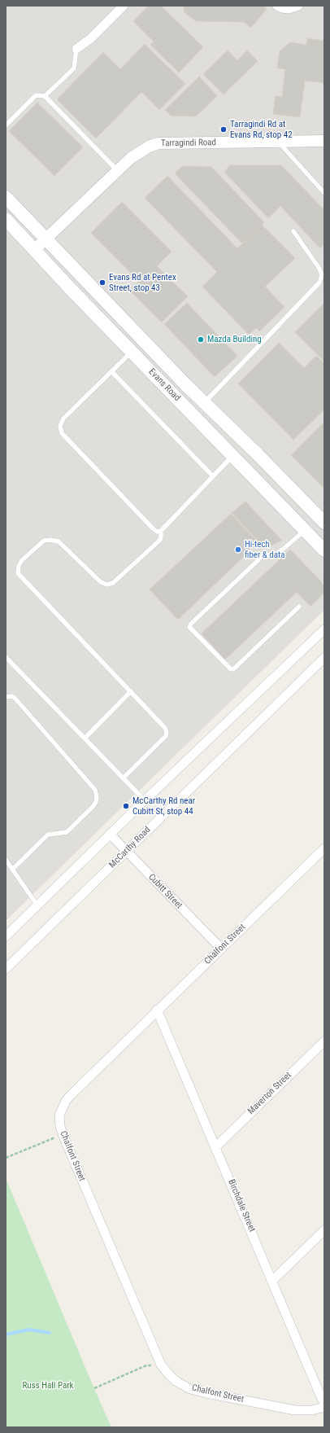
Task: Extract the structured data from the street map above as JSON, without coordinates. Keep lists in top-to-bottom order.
{
  "streets": {
    "main road": ["Evans Road"],
    "street": [
      "Tarragindi Road",
      "McCarthy Road",
      "Cubitt Street",
      "Chalfont Street",
      "Maverton Street",
      "Birchdale Street"
    ]
  },
  "crossings": [
    ["Tarragindi Road", "Evans Road"],
    ["McCarthy Road", "Cubitt Street"],
    ["Cubitt Street", "Chalfont Street"],
    ["Chalfont Street", "Birchdale Street"],
    ["Maverton Street", "Birchdale Street"]
  ],
  "parks": ["Russ Hall Park"],
  "places": [
    "Tarragindi Rd at Evans Rd, stop 42",
    "Evans Rd at Pentex Street, stop 43",
    "Mazda Building",
    "Hi-tech fiber & data",
    "McCarthy Rd near Cubitt St, stop 44"
  ]
}
